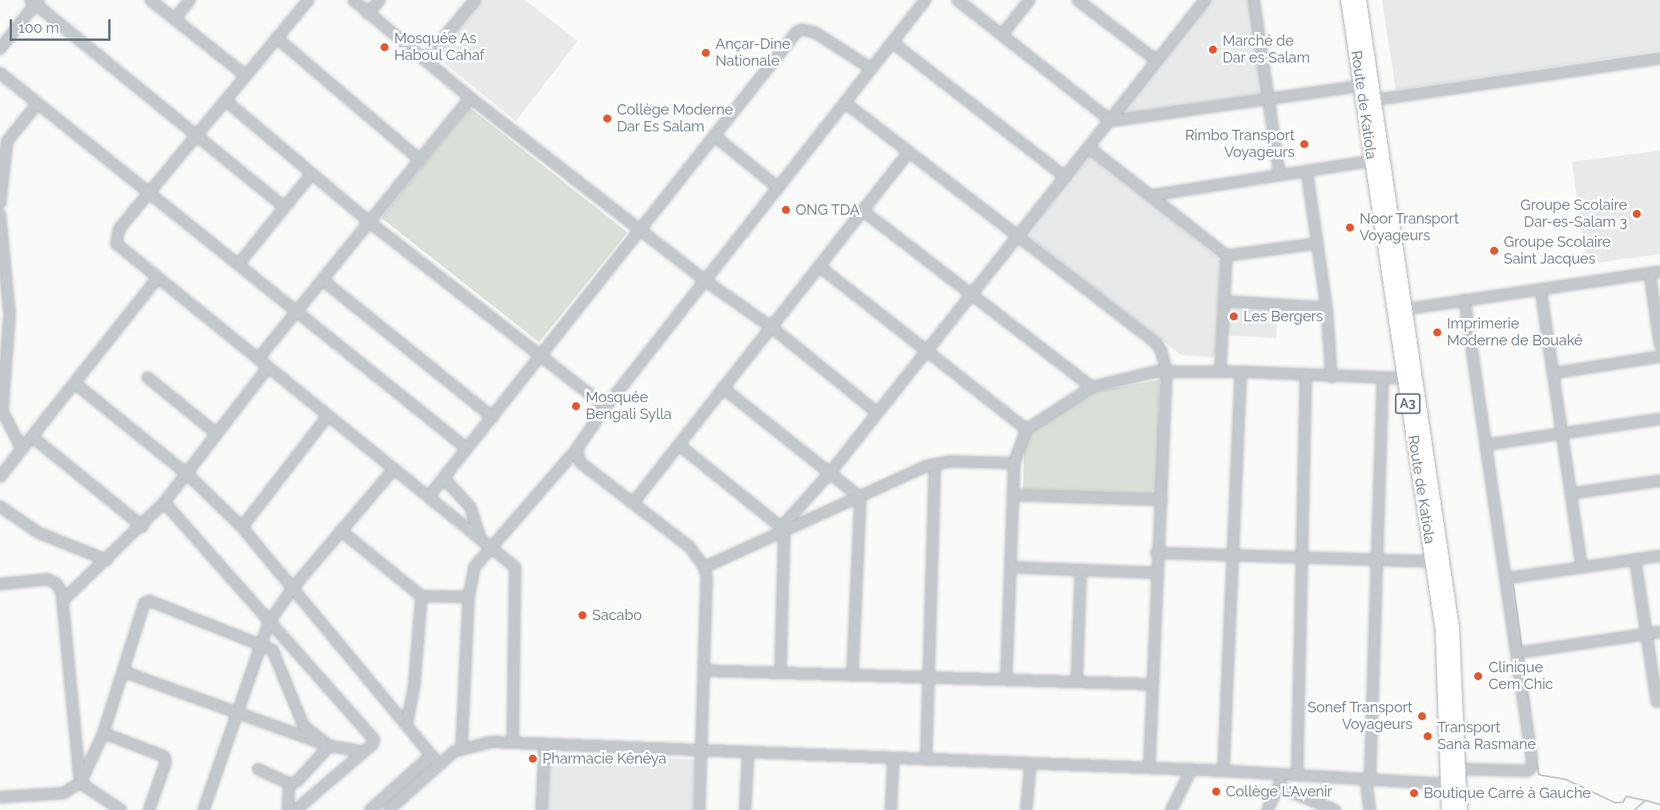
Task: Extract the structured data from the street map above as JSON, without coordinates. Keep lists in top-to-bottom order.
{
  "streets": {
    "highway": ["Route de Katiola", "A3"]
  },
  "places": [
    "Mosquée As Haboul Cahaf",
    "Marché de Dar es Salam",
    "Ançar-Dine Nationale",
    "Collège Moderne Dar Es Salam",
    "Rimbo Transport Voyageurs",
    "ONG TDA",
    "Groupe Scolaire Dar-es-Salam 3",
    "Noor Transport Voyageurs",
    "Groupe Scolaire Saint Jacques",
    "Les Bergers",
    "Imprimerie Moderne de Bouaké",
    "Mosquée Bengali Sylla",
    "Sacabo",
    "Clinique Cem Chic",
    "Sonef Transport Voyageurs",
    "Transport Sana Rasmane",
    "Pharmacie Kênêya",
    "Collège L'Avenir",
    "Boutique Carré à Gauche"
  ],
  "scale_bar": "100 m"
}
